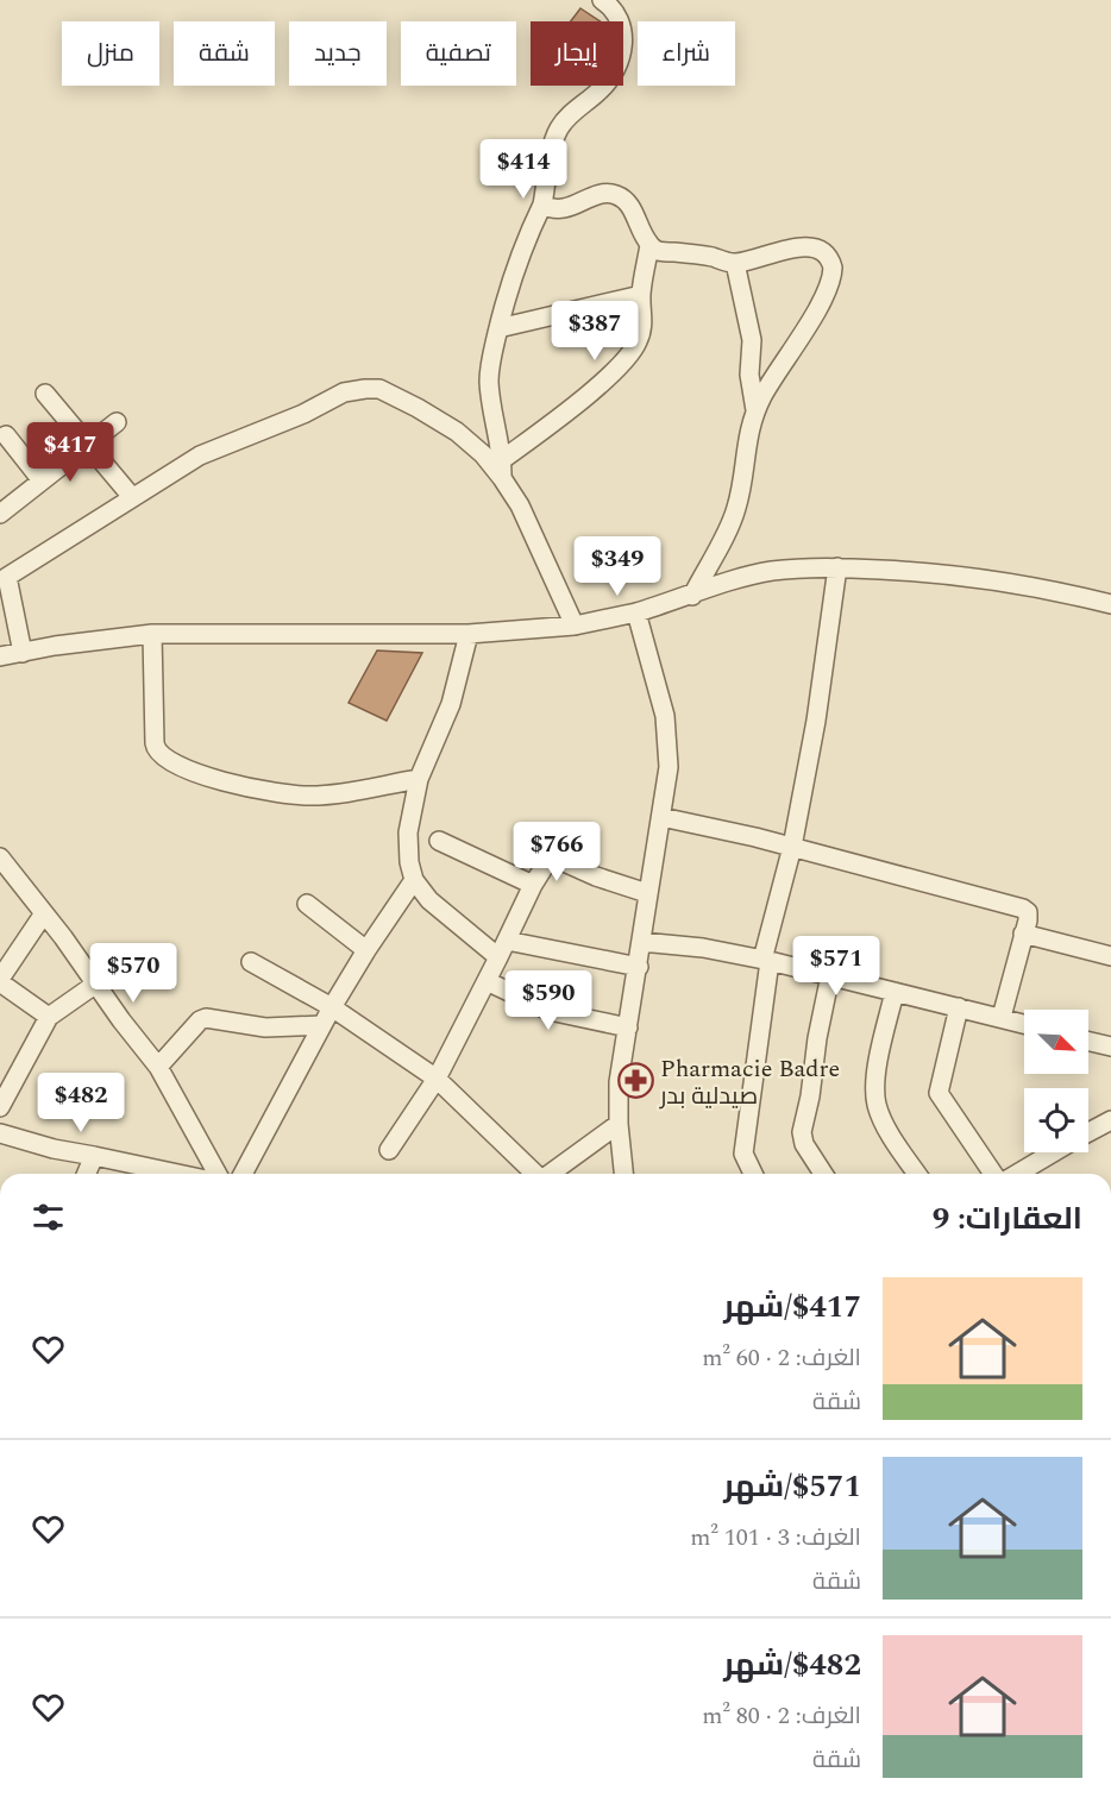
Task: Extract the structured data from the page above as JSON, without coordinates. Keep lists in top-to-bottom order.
{
  "places": {
    "pharmacy": ["Pharmacie Badre صيدلية بدر"]
  },
  "north": "bottom right",
  "page": {
    "chip": [
      "شراء",
      "إيجار",
      "تصفية",
      "جديد",
      "شقة",
      "منزل"
    ],
    "price": [
      "$414",
      "$387",
      "$417",
      "$349",
      "$766",
      "$571",
      "$570",
      "$590",
      "$482"
    ],
    "heading": "العقارات: 9",
    "list": [
      {
        "name": "$417/شهر",
        "note": "الغرف: 2 · 60 m² · شقة"
      },
      {
        "name": "$571/شهر",
        "note": "الغرف: 3 · 101 m² · شقة"
      },
      {
        "name": "$482/شهر",
        "note": "الغرف: 2 · 80 m² · شقة"
      }
    ]
  }
}
